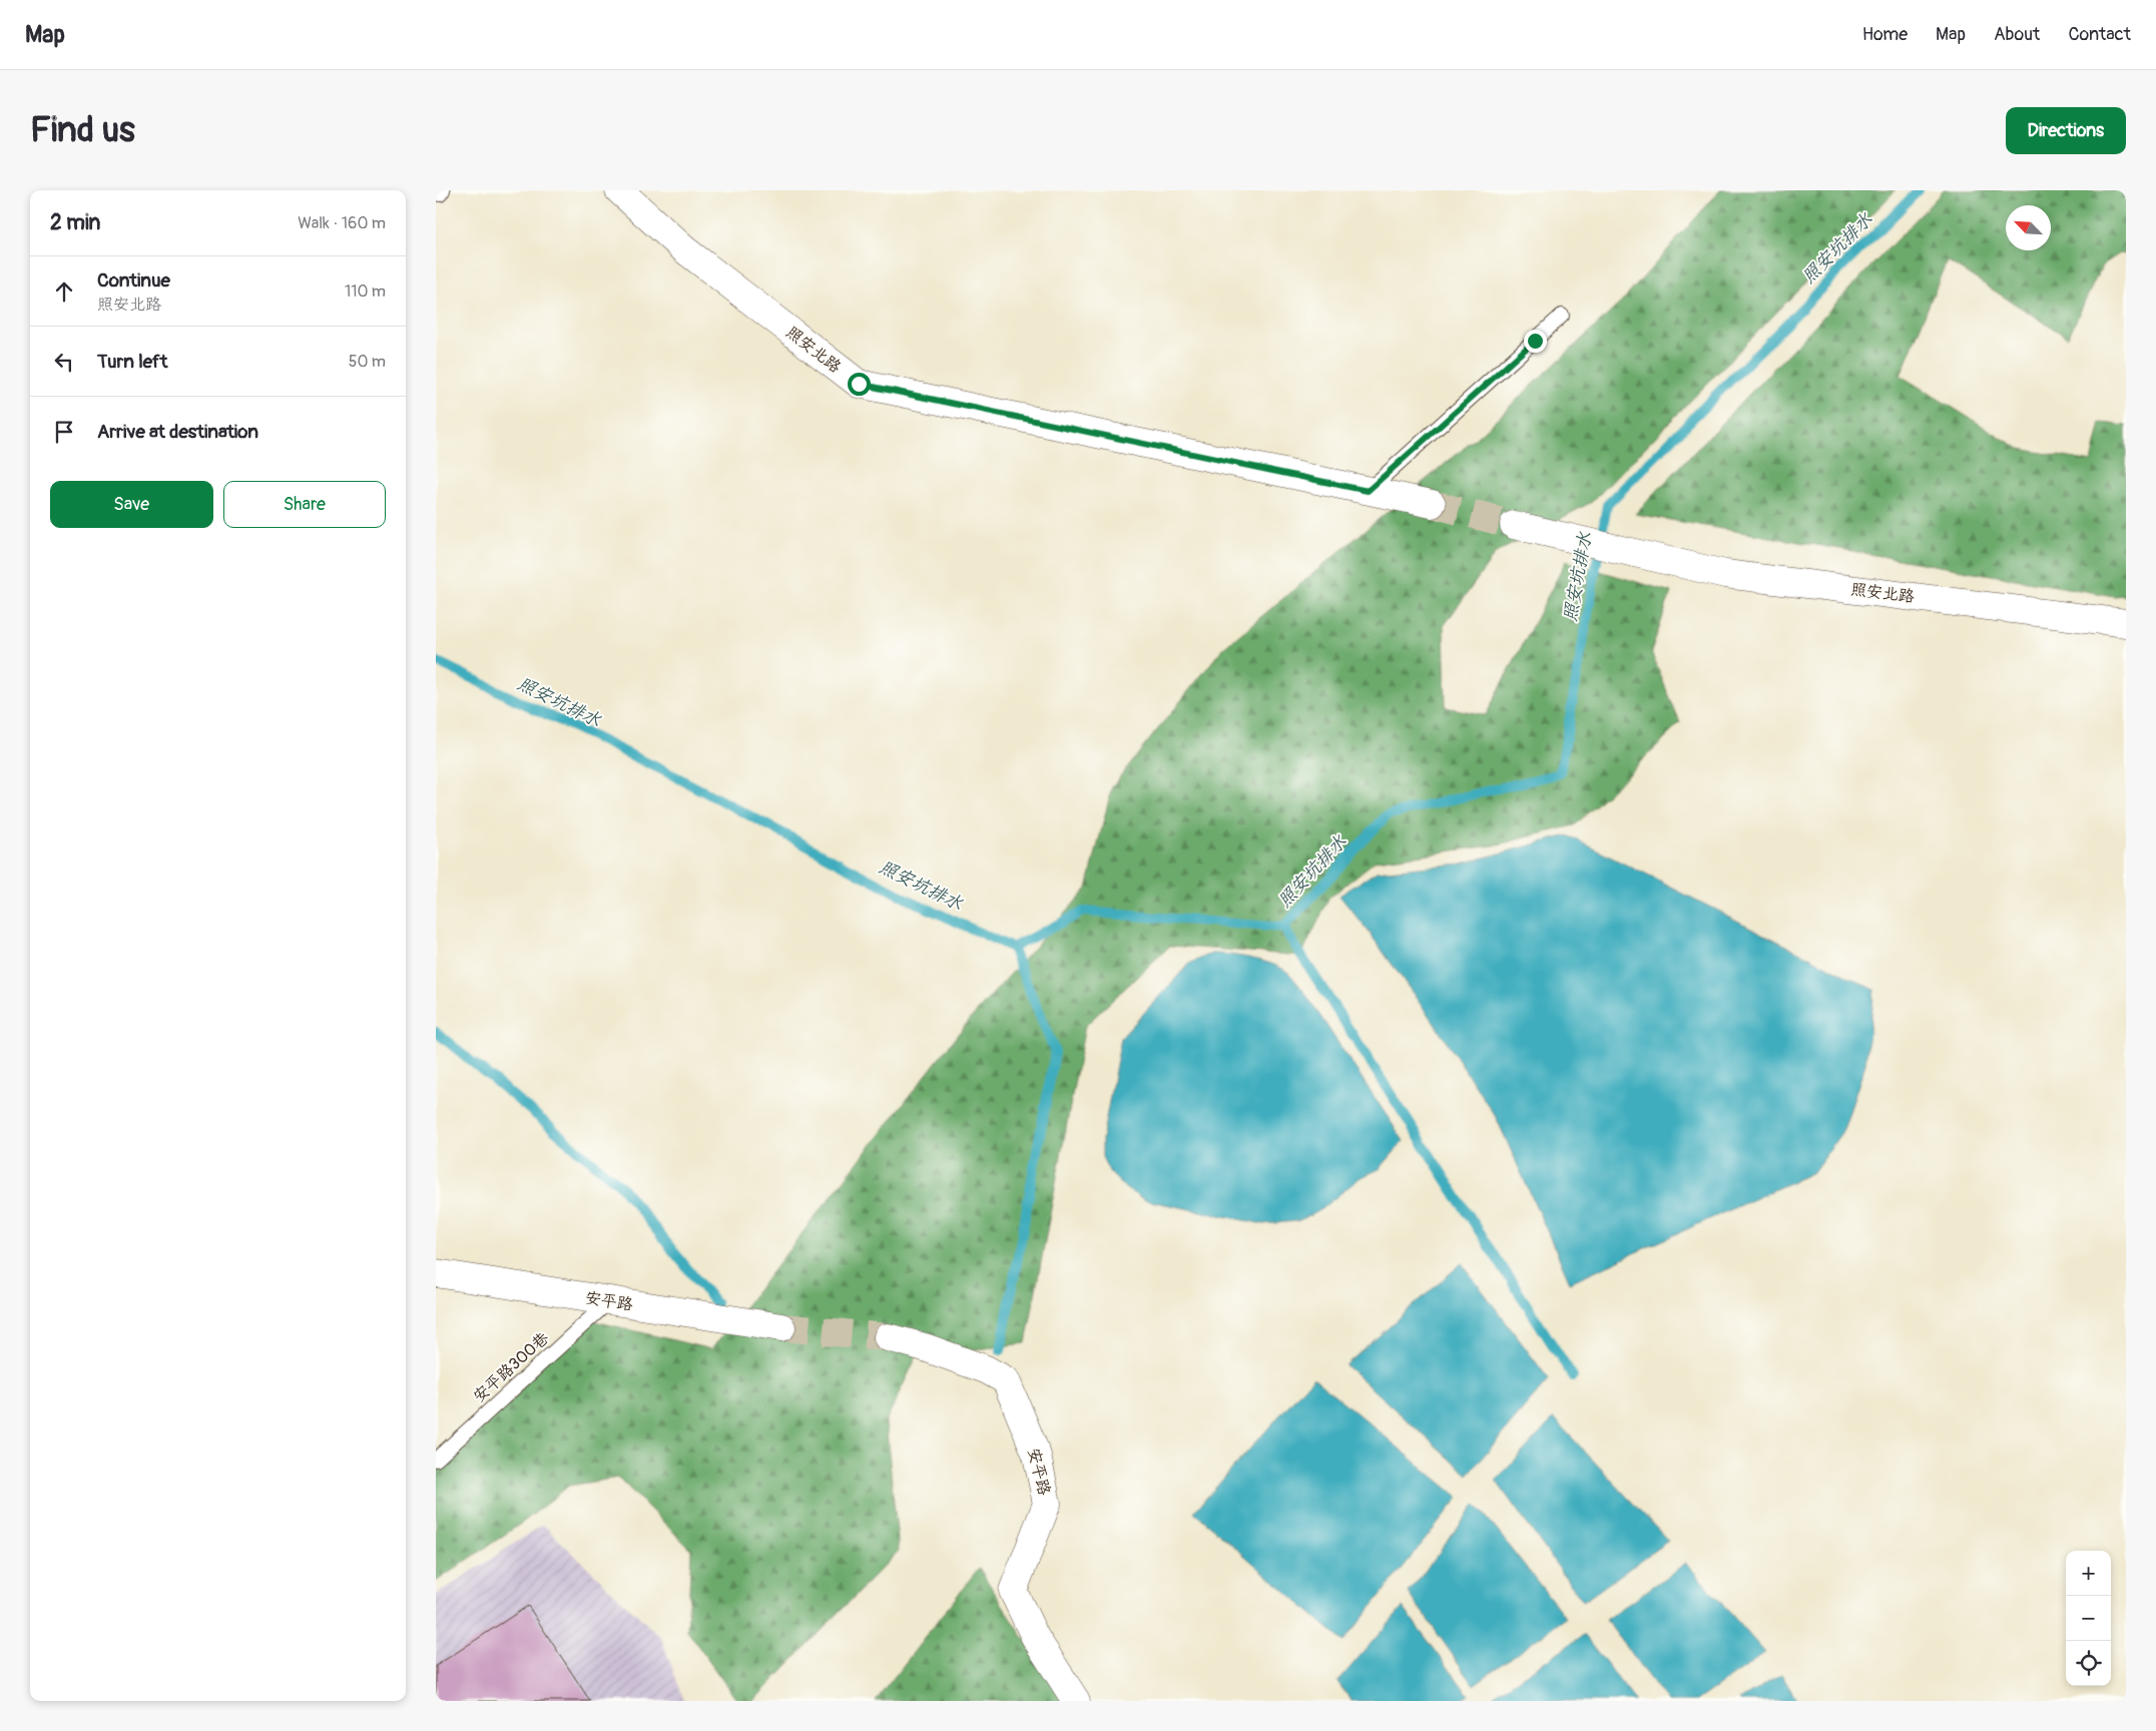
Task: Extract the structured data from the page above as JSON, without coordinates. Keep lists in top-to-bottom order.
{
  "streets": {
    "street": ["照安北路", "安平路"],
    "lane": ["安平路300巷"]
  },
  "crossings": [
    ["安平路", "安平路300巷"]
  ],
  "water": ["照安坑排水"],
  "north": "top left",
  "page": {
    "header": "Map",
    "nav": [
      "Home",
      "Map",
      "About",
      "Contact"
    ],
    "buttons": [
      "Directions",
      ["Save", "Share"]
    ],
    "title": "Find us",
    "heading": ["2 min", "Walk · 160 m"],
    "list": [
      ["Continue", "照安北路", "110 m"],
      ["Turn left", "50 m"],
      "Arrive at destination"
    ],
    "map_buttons": ["+", "−"]
  }
}
